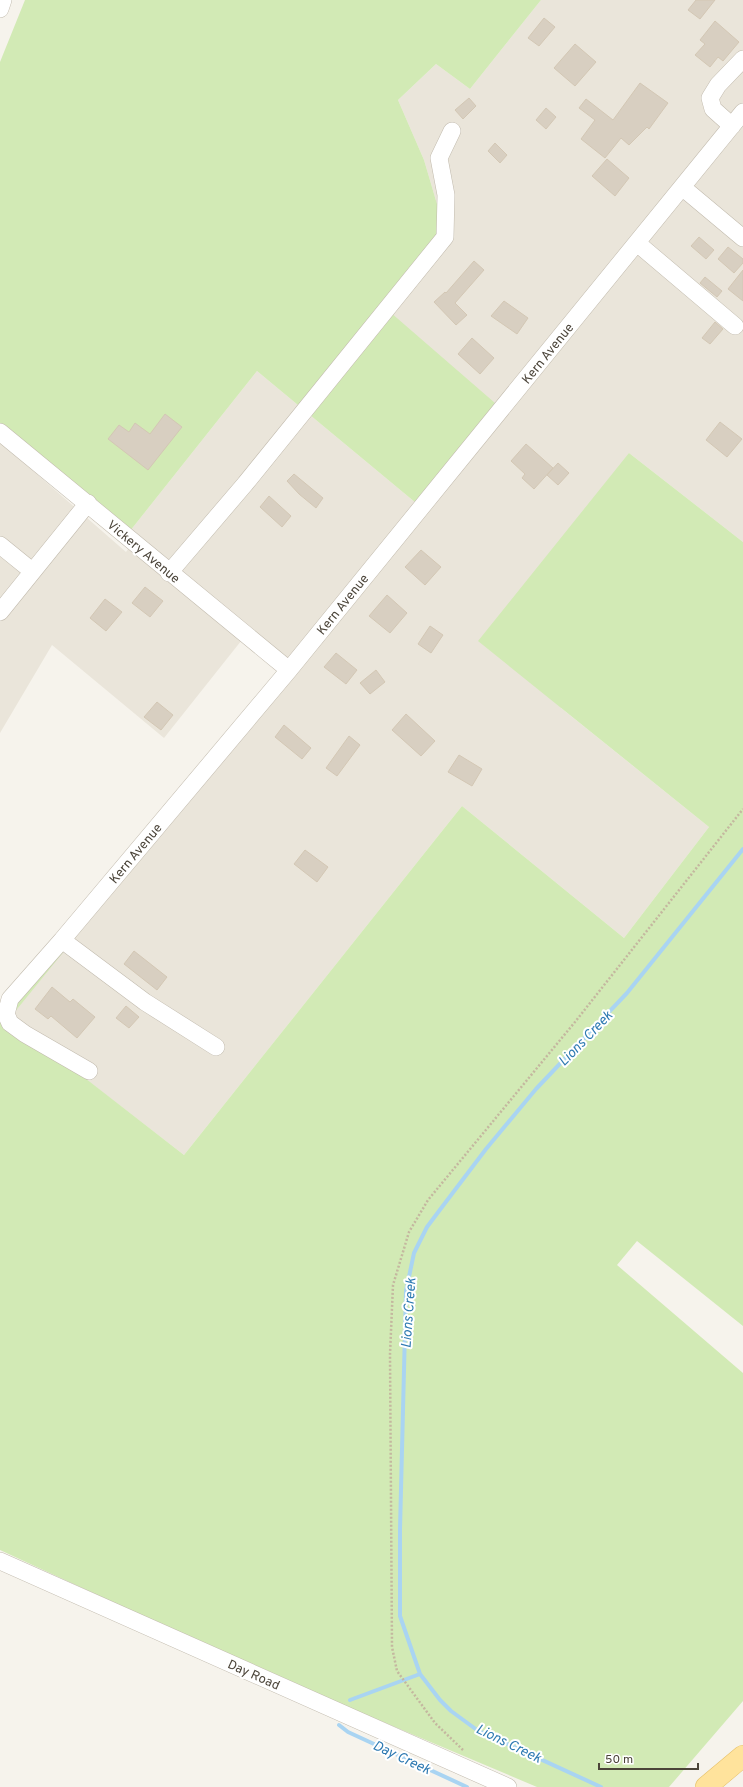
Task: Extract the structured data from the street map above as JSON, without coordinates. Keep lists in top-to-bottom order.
{
  "streets": {
    "street": ["Kern Avenue", "Vickery Avenue", "Day Road"]
  },
  "crossings": [
    ["Kern Avenue", "Vickery Avenue"]
  ],
  "water": ["Lions Creek", "Day Creek"],
  "scale_bar": "50 m"
}
